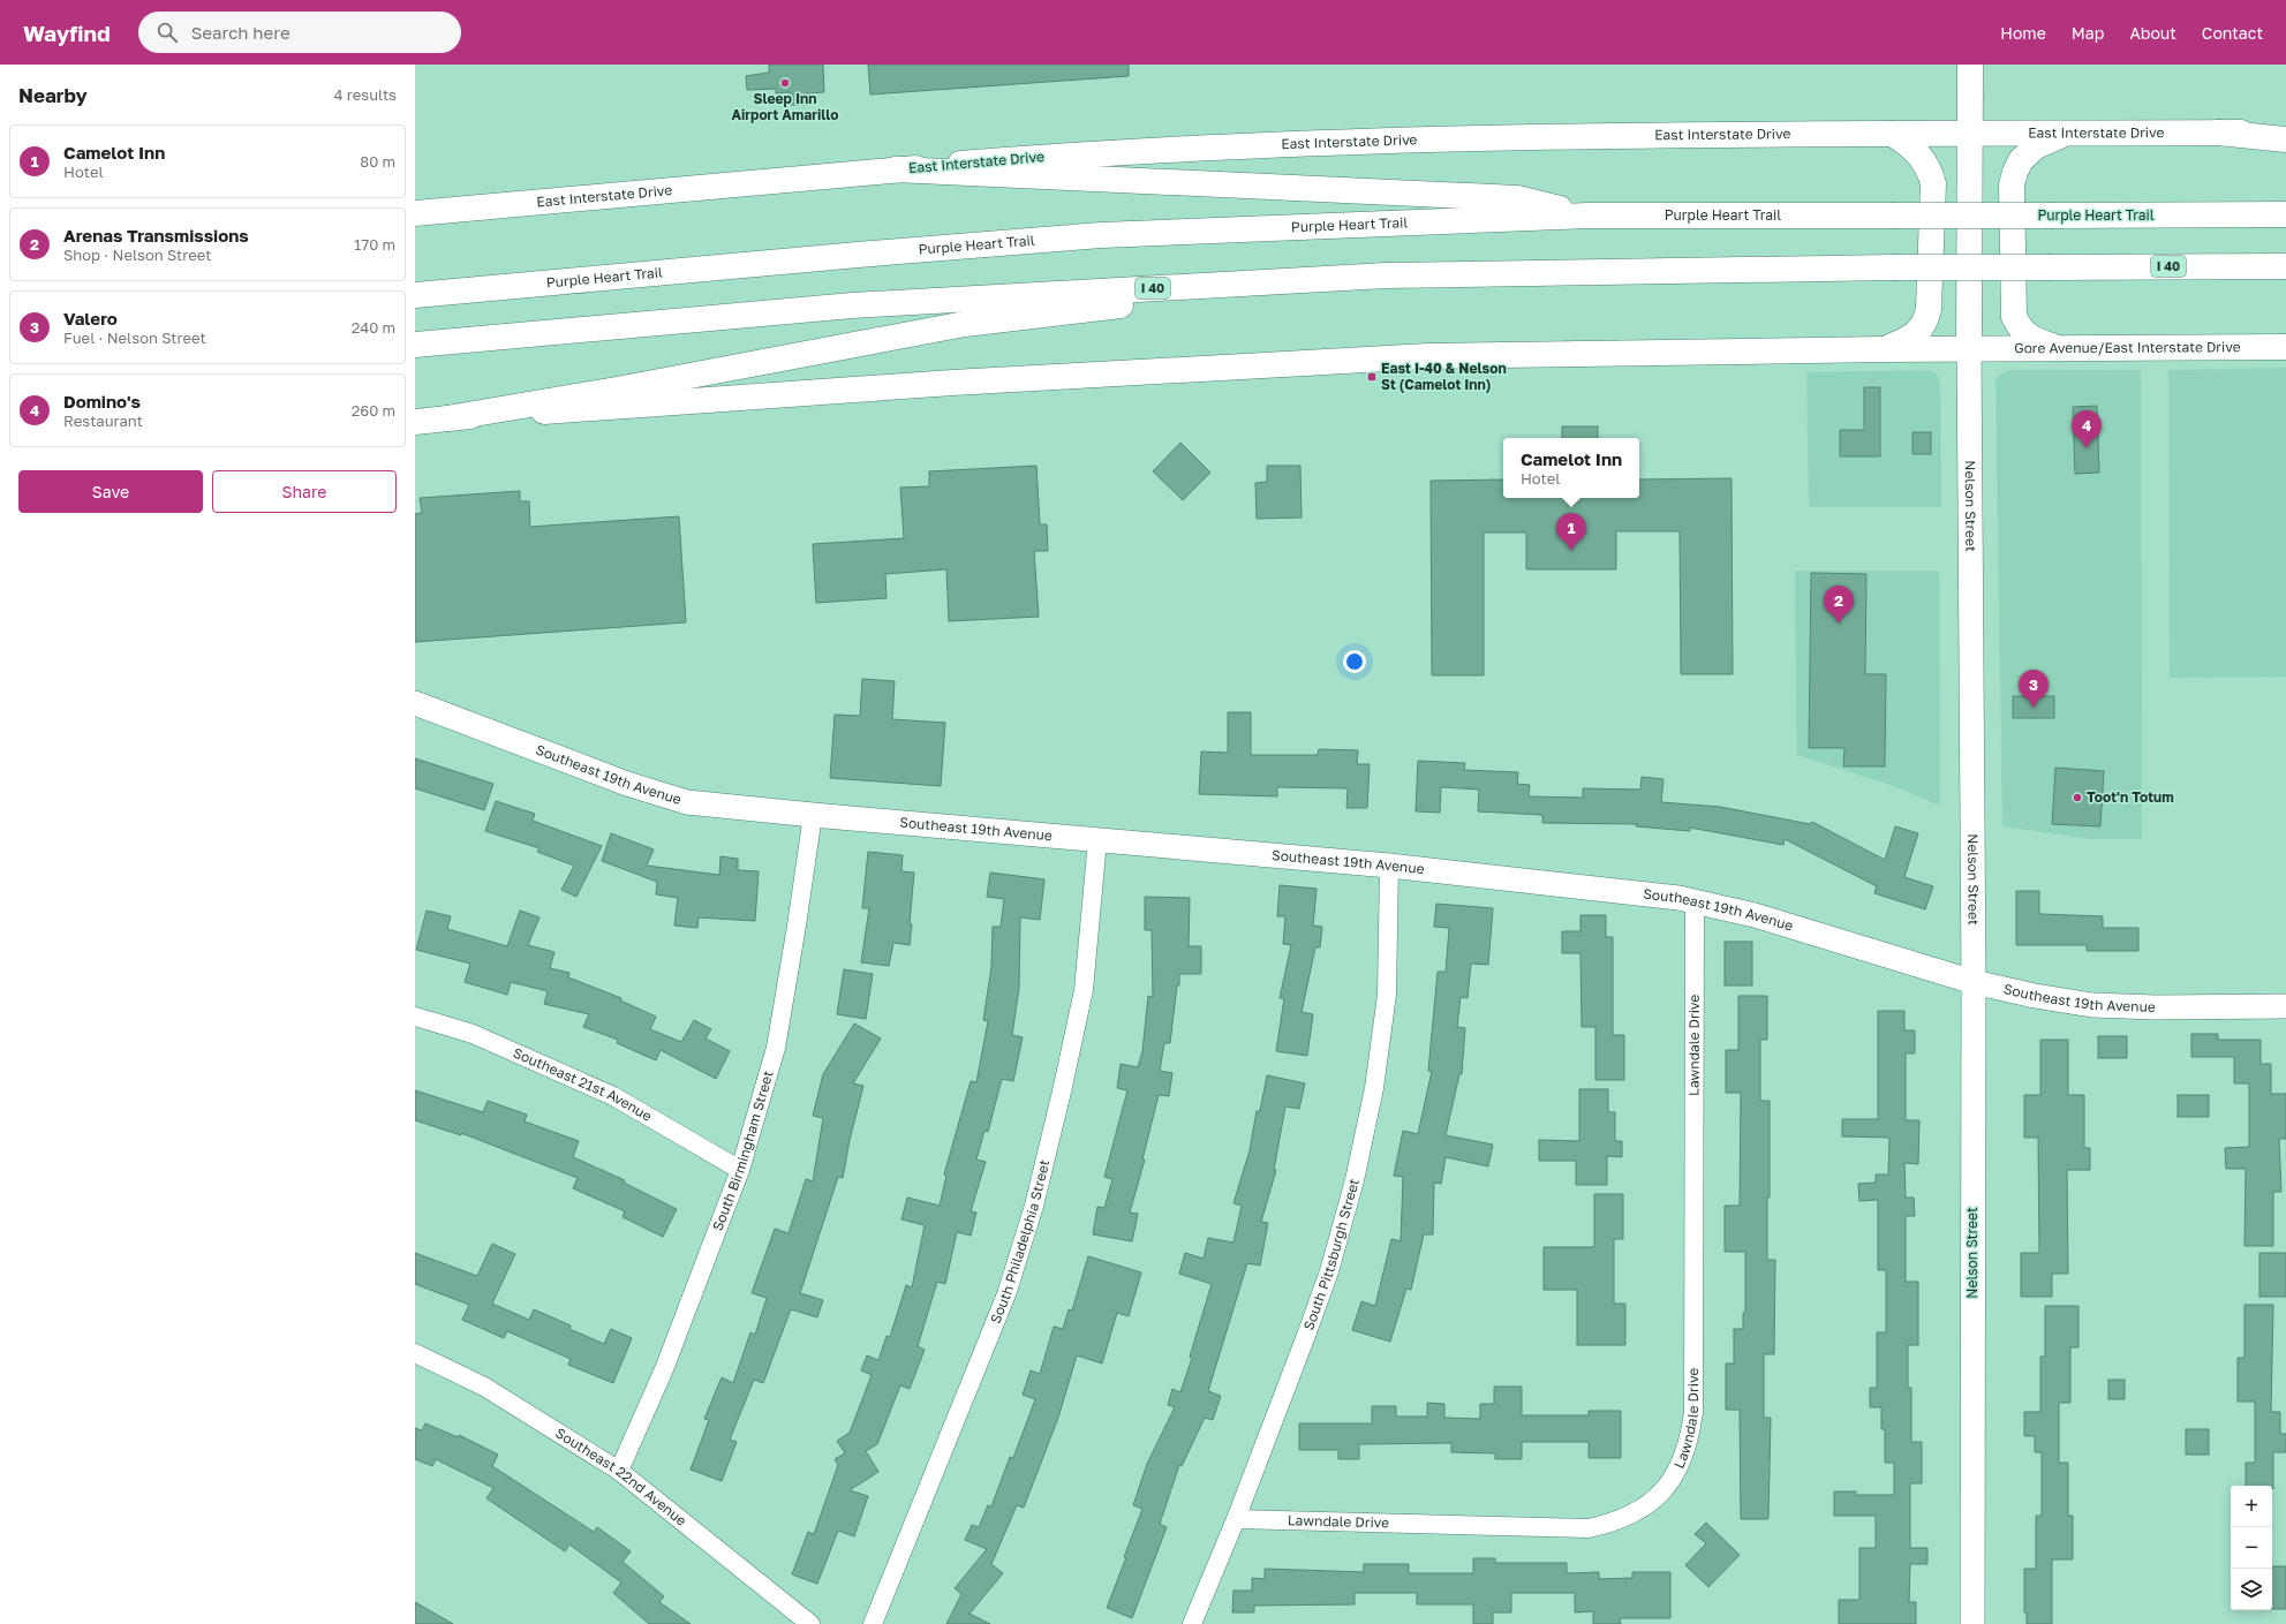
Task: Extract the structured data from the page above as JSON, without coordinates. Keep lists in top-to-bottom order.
{
  "streets": {
    "main road": [
      "East Interstate Drive",
      "Purple Heart Trail",
      "I 40",
      "Gore Avenue/East Interstate Drive",
      "Nelson Street"
    ],
    "street": [
      "Southeast 19th Avenue",
      "Lawndale Drive",
      "Southeast 21st Avenue",
      "South Birmingham Street",
      "South Philadelphia Street",
      "South Pittsburgh Street",
      "Southeast 22nd Avenue"
    ]
  },
  "crossings": [
    ["East Interstate Drive", "Nelson Street"],
    ["Gore Avenue/East Interstate Drive", "Nelson Street"],
    ["Nelson Street", "Southeast 19th Avenue"],
    ["Southeast 19th Avenue", "Lawndale Drive"],
    ["Southeast 19th Avenue", "South Birmingham Street"],
    ["Southeast 19th Avenue", "South Philadelphia Street"],
    ["Southeast 19th Avenue", "South Pittsburgh Street"],
    ["Lawndale Drive", "South Pittsburgh Street"],
    ["Southeast 21st Avenue", "South Birmingham Street"],
    ["South Birmingham Street", "Southeast 22nd Avenue"]
  ],
  "places": {
    "other": ["Sleep Inn Airport Amarillo", "Toot'n Totum"],
    "transit": ["East I-40 & Nelson St (Camelot Inn)"]
  },
  "page": {
    "header": "Wayfind",
    "search": "Search here",
    "nav": [
      "Home",
      "Map",
      "About",
      "Contact"
    ],
    "heading": ["Nearby", "4 results"],
    "list": [
      {
        "mark": "1",
        "name": "Camelot Inn",
        "note": "Hotel",
        "value": "80 m"
      },
      {
        "mark": "2",
        "name": "Arenas Transmissions",
        "note": "Shop · Nelson Street",
        "value": "170 m"
      },
      {
        "mark": "3",
        "name": "Valero",
        "note": "Fuel · Nelson Street",
        "value": "240 m"
      },
      {
        "mark": "4",
        "name": "Domino's",
        "note": "Restaurant",
        "value": "260 m"
      }
    ],
    "pins": [
      "4",
      "1",
      "2",
      "3"
    ],
    "popup": ["Camelot Inn", "Hotel"],
    "buttons": ["Save", "Share"],
    "map_buttons": ["+", "−"]
  }
}
